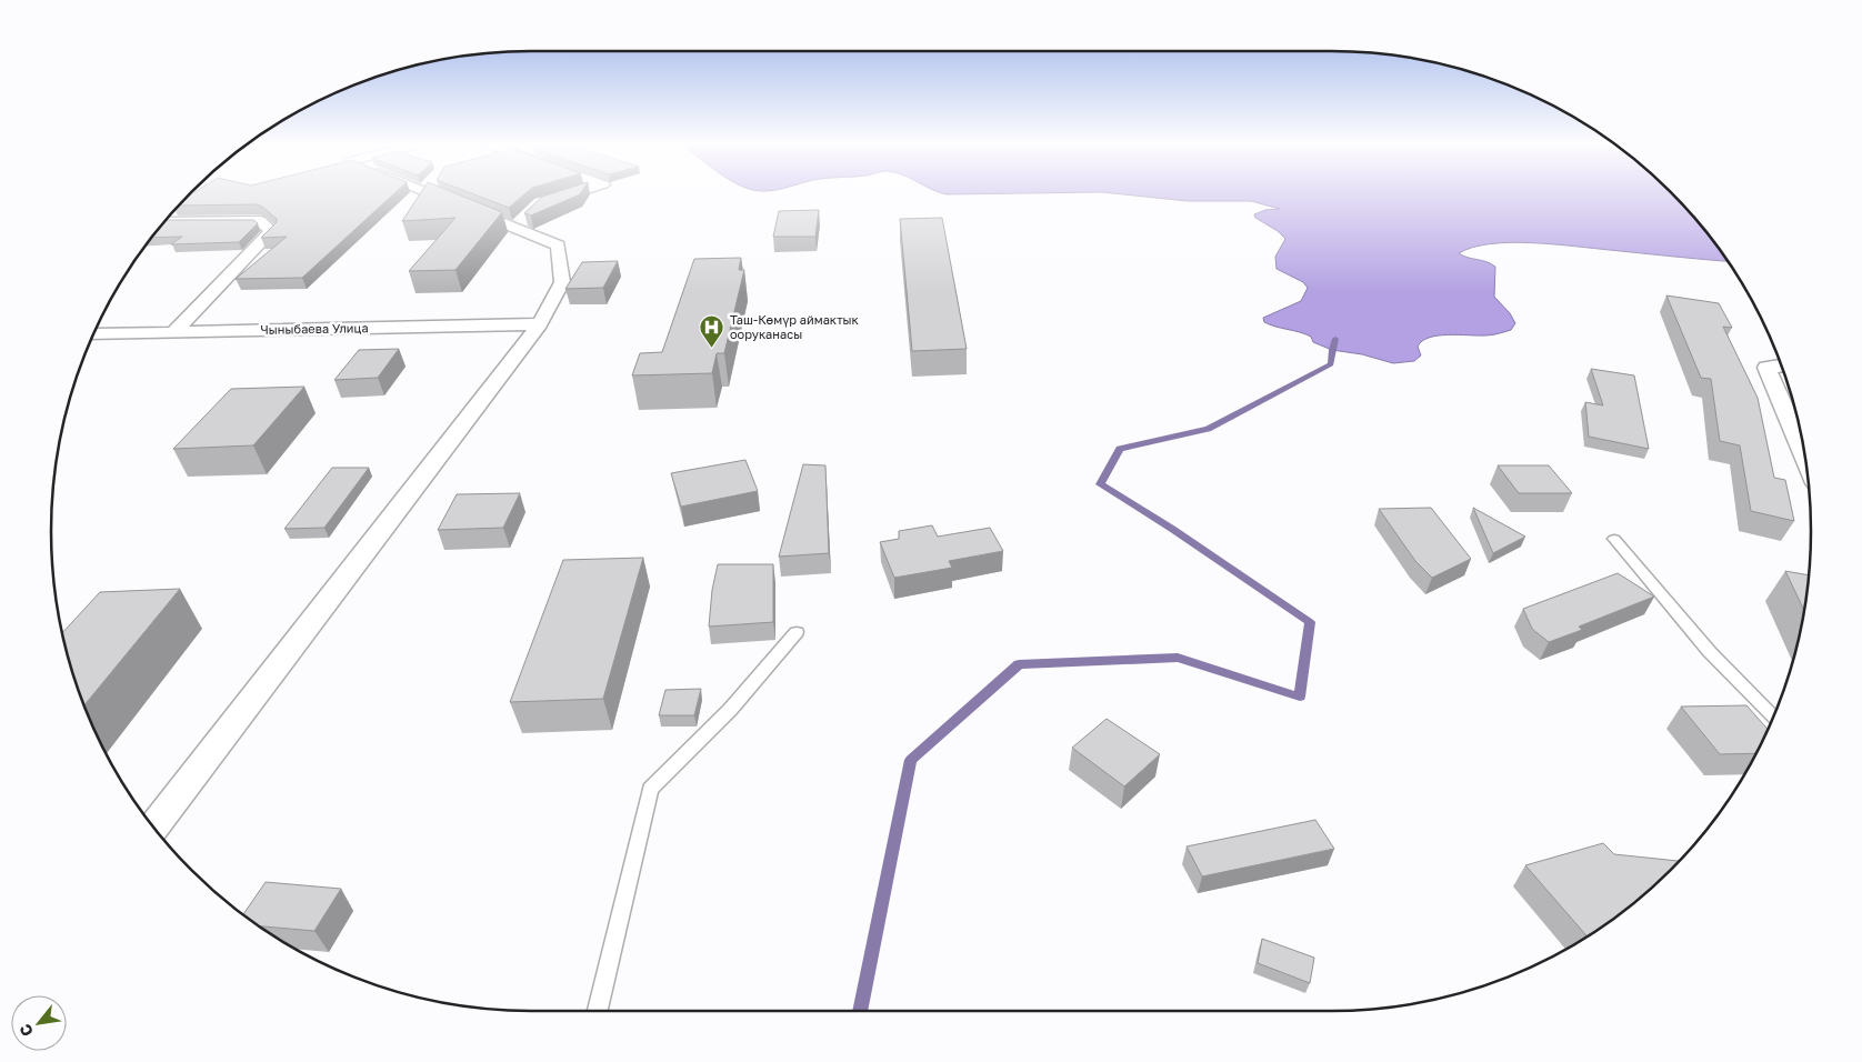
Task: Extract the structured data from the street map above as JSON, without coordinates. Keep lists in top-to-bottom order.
{
  "streets": {
    "street": ["Чыныбаева Улица"]
  },
  "places": {
    "hospital": ["Таш-Көмүр аймактык ооруканасы"]
  },
  "north": "bottom left"
}
